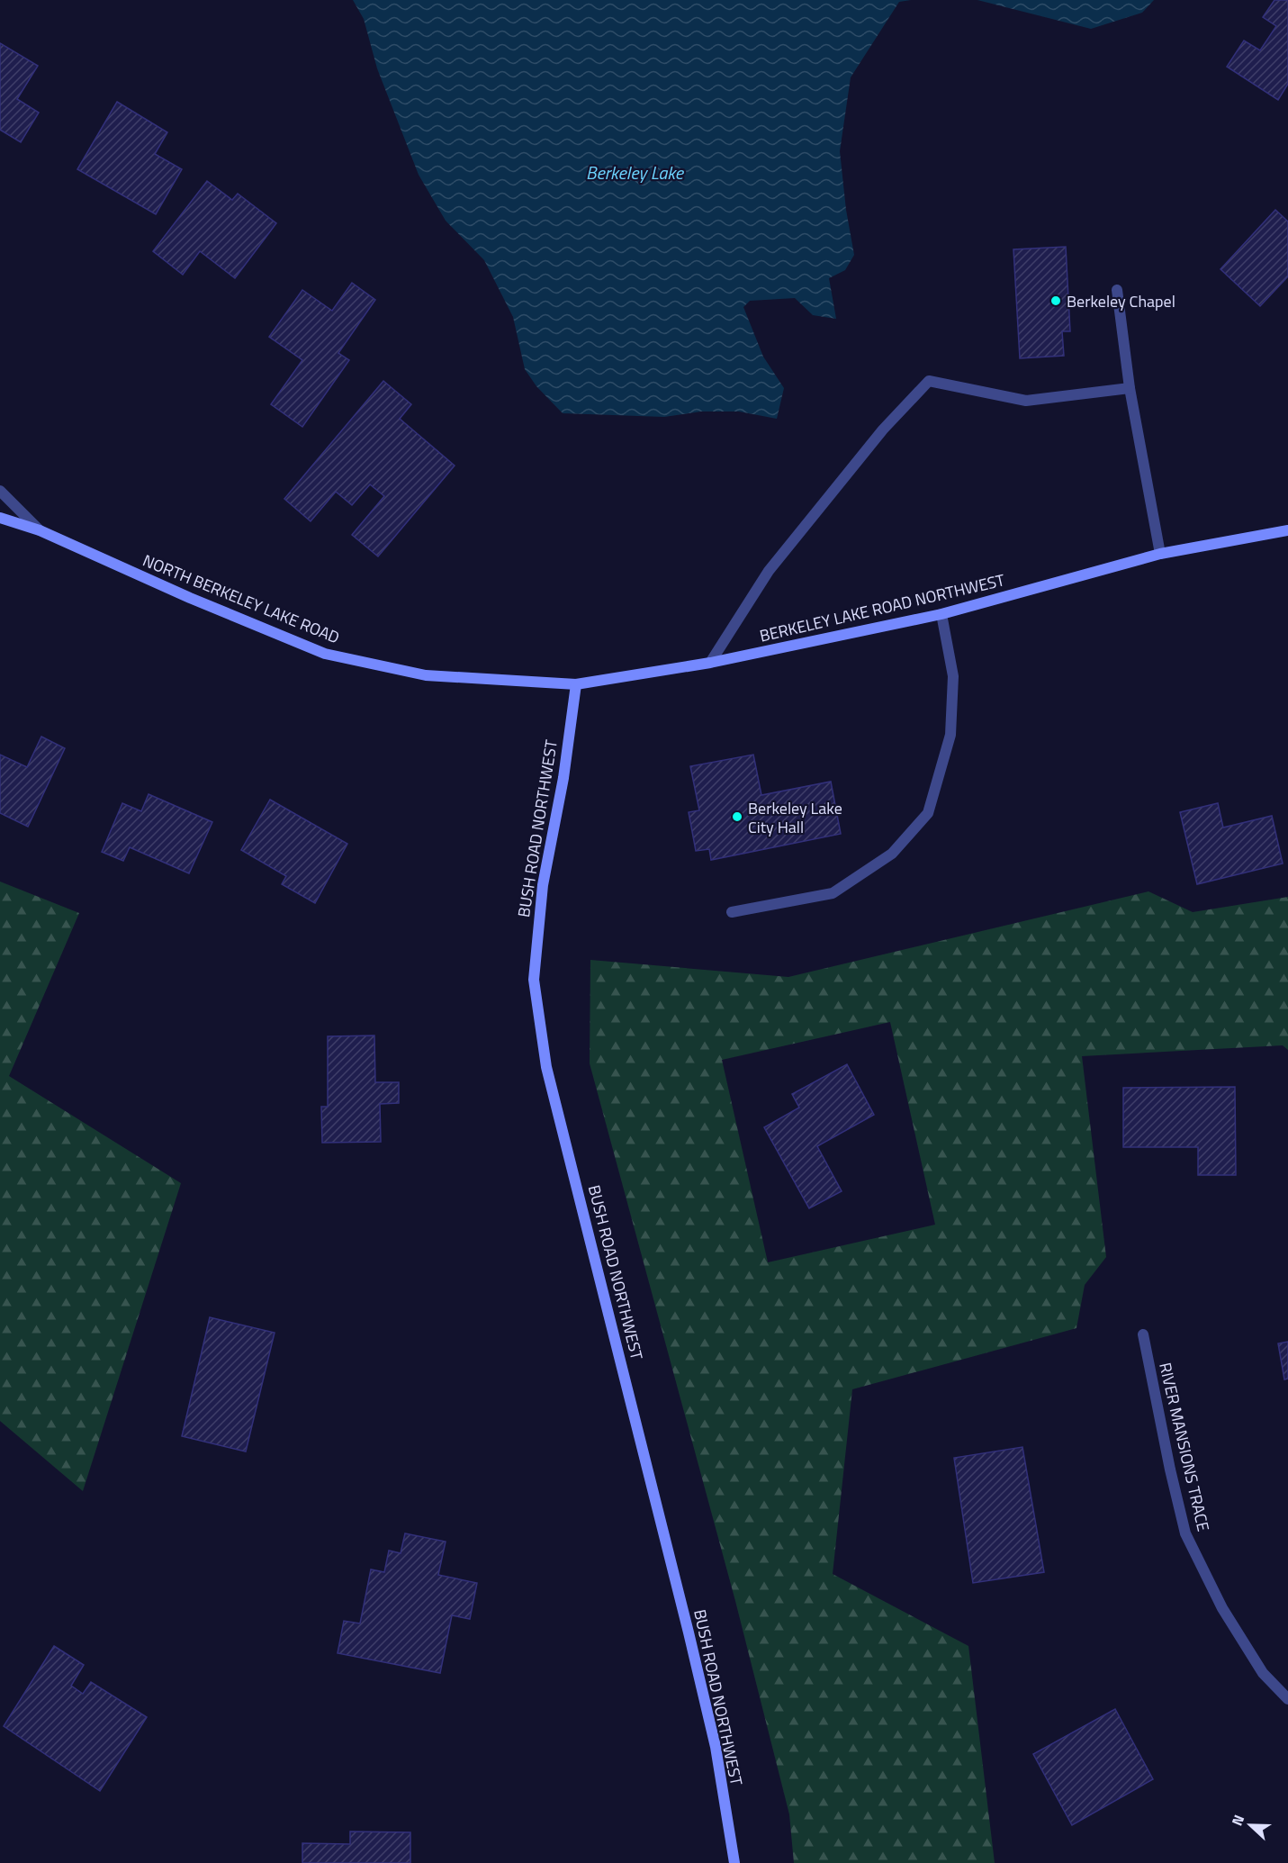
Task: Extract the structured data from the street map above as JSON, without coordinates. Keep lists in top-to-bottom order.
{
  "streets": {
    "street": [
      "NORTH BERKELEY LAKE ROAD",
      "BERKELEY LAKE ROAD NORTHWEST",
      "BUSH ROAD NORTHWEST",
      "RIVER MANSIONS TRACE"
    ]
  },
  "crossings": [
    ["NORTH BERKELEY LAKE ROAD", "BERKELEY LAKE ROAD NORTHWEST"],
    ["NORTH BERKELEY LAKE ROAD", "BUSH ROAD NORTHWEST"],
    ["BERKELEY LAKE ROAD NORTHWEST", "BUSH ROAD NORTHWEST"]
  ],
  "water": ["Berkeley Lake"],
  "places": ["Berkeley Chapel", "Berkeley Lake City Hall"],
  "north": "left"
}
